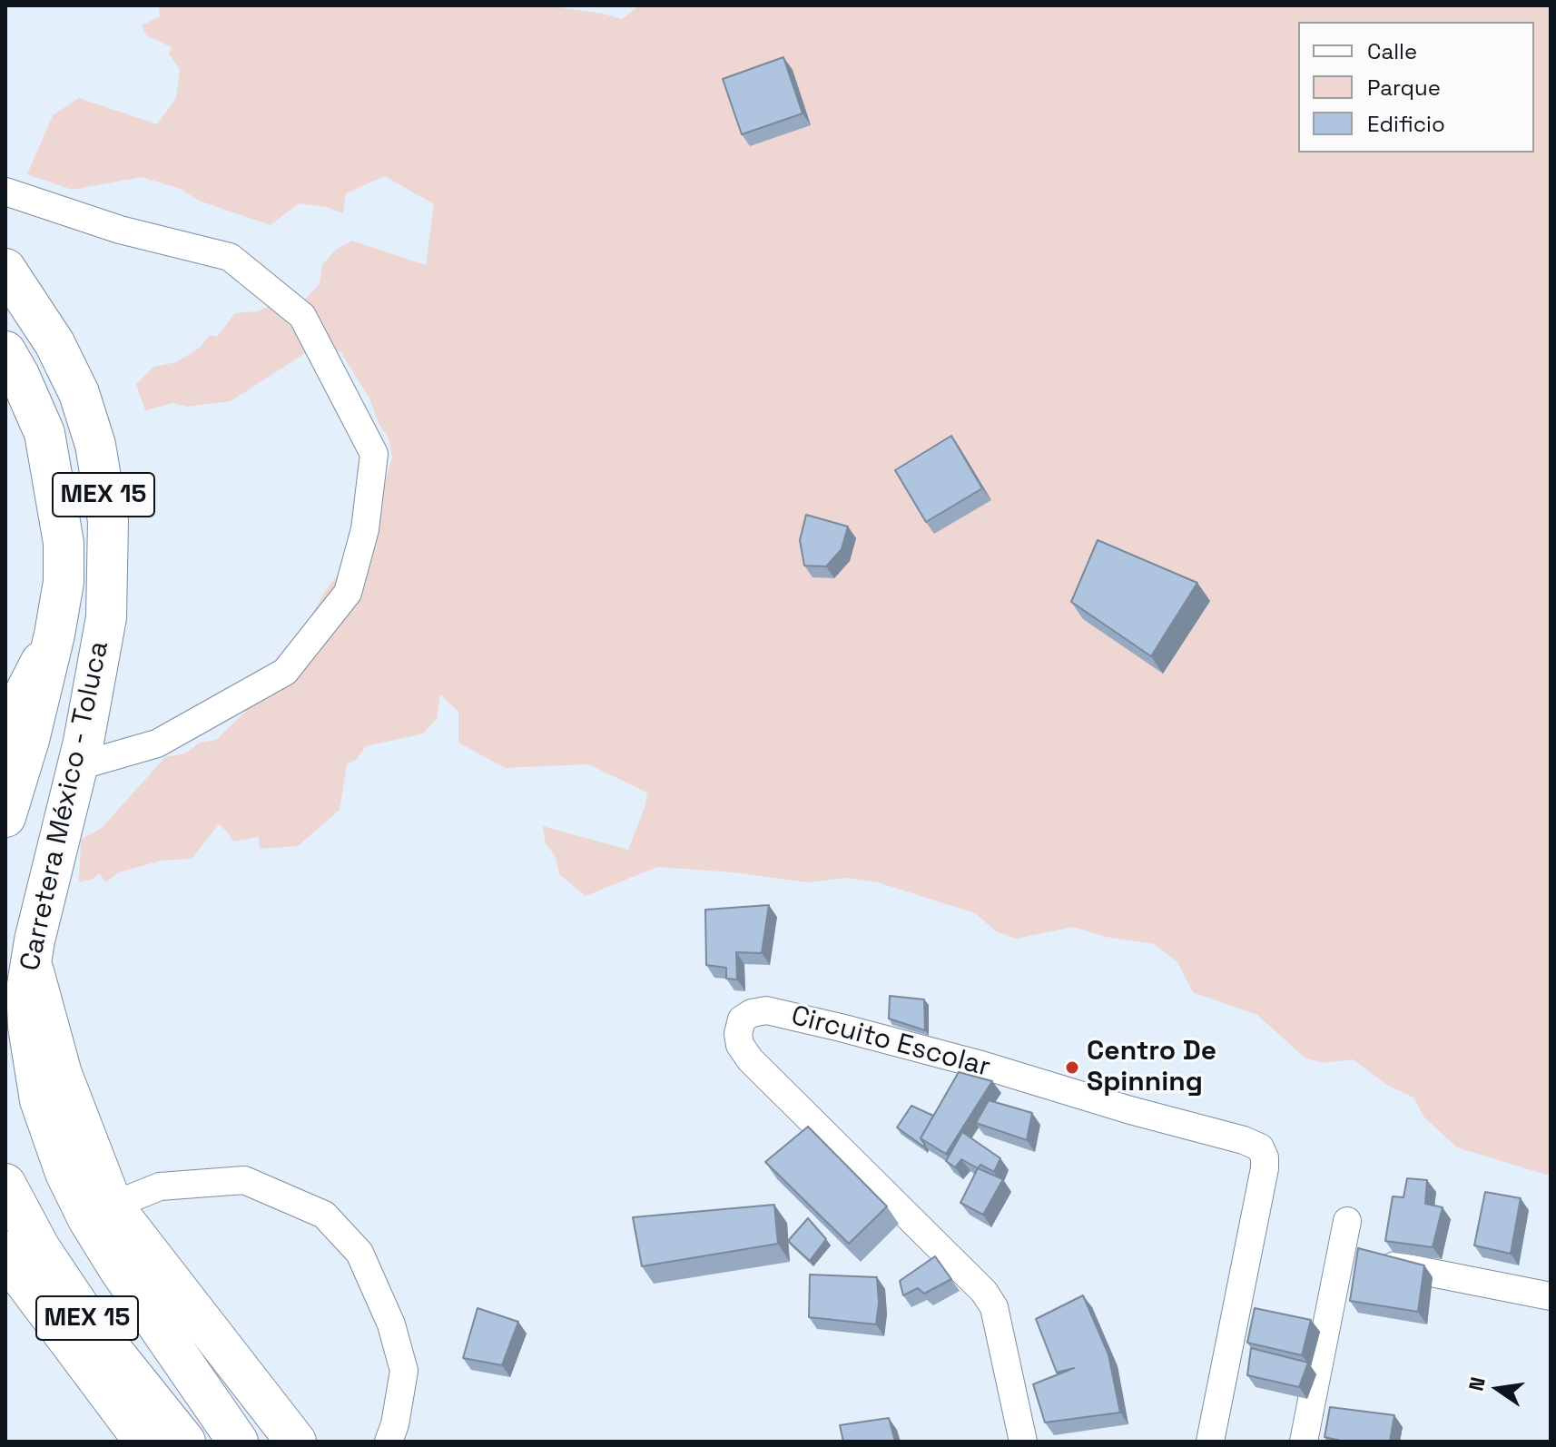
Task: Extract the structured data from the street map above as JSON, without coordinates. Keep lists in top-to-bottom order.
{
  "streets": {
    "main road": ["MEX 15", "Carretera México - Toluca"],
    "street": ["Circuito Escolar"]
  },
  "places": ["Centro De Spinning"],
  "legend": ["Calle", "Parque", "Edificio"],
  "north": "left"
}
